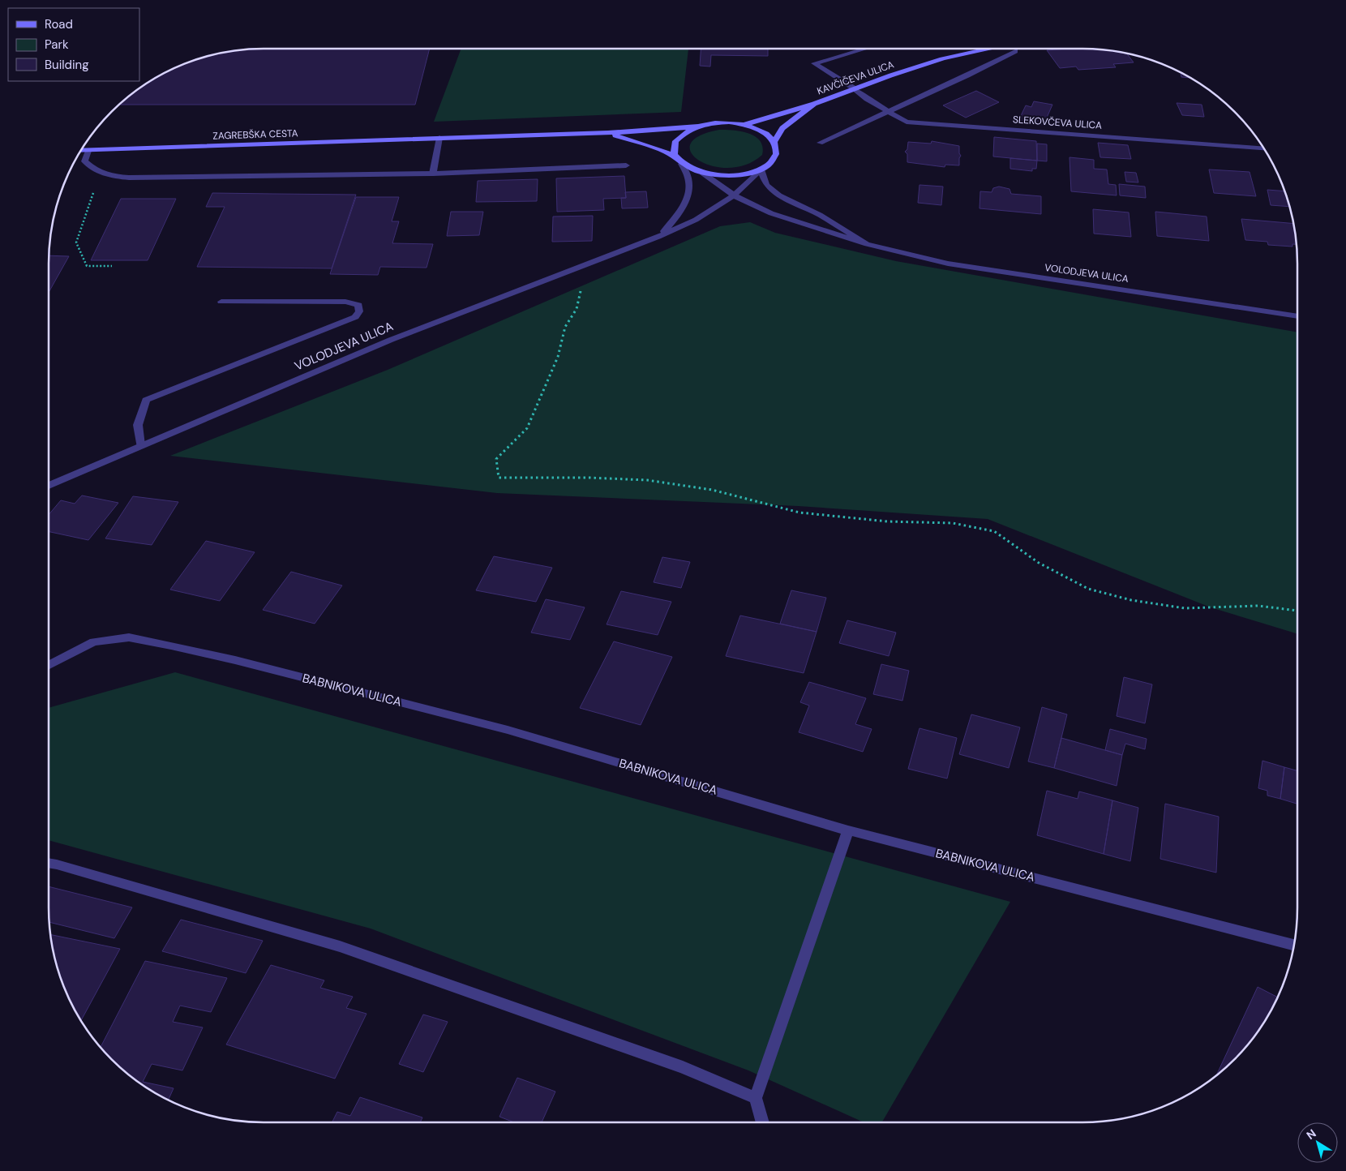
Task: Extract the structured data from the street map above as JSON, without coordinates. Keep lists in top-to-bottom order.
{
  "streets": {
    "street": [
      "KAVČIČEVA ULICA",
      "SLEKOVČEVA ULICA",
      "ZAGREBŠKA CESTA",
      "VOLODJEVA ULICA",
      "BABNIKOVA ULICA"
    ]
  },
  "crossings": [
    ["KAVČIČEVA ULICA", "SLEKOVČEVA ULICA"]
  ],
  "legend": ["Road", "Park", "Building"],
  "north": "top left"
}
